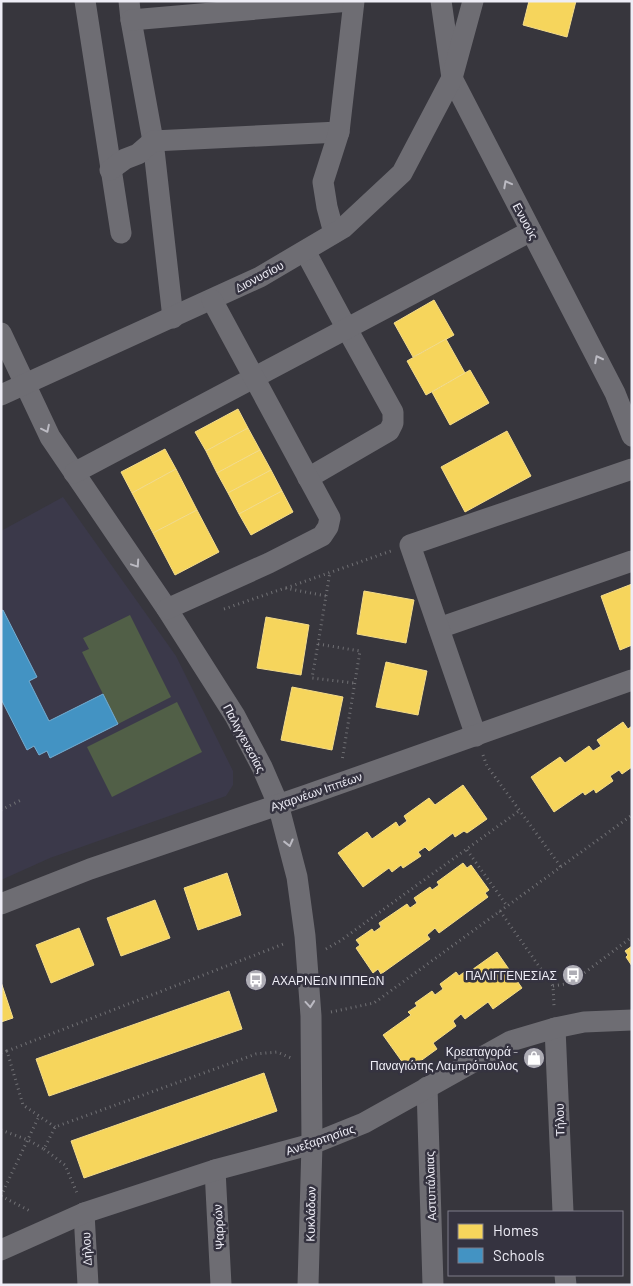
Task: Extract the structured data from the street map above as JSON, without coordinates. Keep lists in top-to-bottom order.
{
  "streets": {
    "street": [
      "Ενυούς",
      "Διονυσίου",
      "Παλιγγενεσίας",
      "Αχαρνέων Ιππέων",
      "Τήλου",
      "Ανεξαρτησίας",
      "Αστυπάλαιας",
      "Κυκλάδων",
      "Ψαρρών",
      "Δήλου"
    ]
  },
  "crossings": [
    ["Ενυούς", "Διονυσίου"],
    ["Διονυσίου", "Παλιγγενεσίας"],
    ["Παλιγγενεσίας", "Αχαρνέων Ιππέων"],
    ["Παλιγγενεσίας", "Ανεξαρτησίας"],
    ["Παλιγγενεσίας", "Κυκλάδων"],
    ["Τήλου", "Ανεξαρτησίας"],
    ["Ανεξαρτησίας", "Αστυπάλαιας"],
    ["Ανεξαρτησίας", "Κυκλάδων"],
    ["Ανεξαρτησίας", "Ψαρρών"],
    ["Ανεξαρτησίας", "Δήλου"]
  ],
  "one_way": ["Ενυούς", "Παλιγγενεσίας"],
  "places": {
    "bus stop": ["ΠΑΛΙΓΓΕΝΕΣΙΑΣ", "ΑΧΑΡΝΕΩΝ ΙΠΠΕΩΝ"],
    "shop": ["Κρεαταγορά - Παναγιώτης Λαμπρόπουλος"]
  },
  "legend": ["Homes", "Schools"]
}
